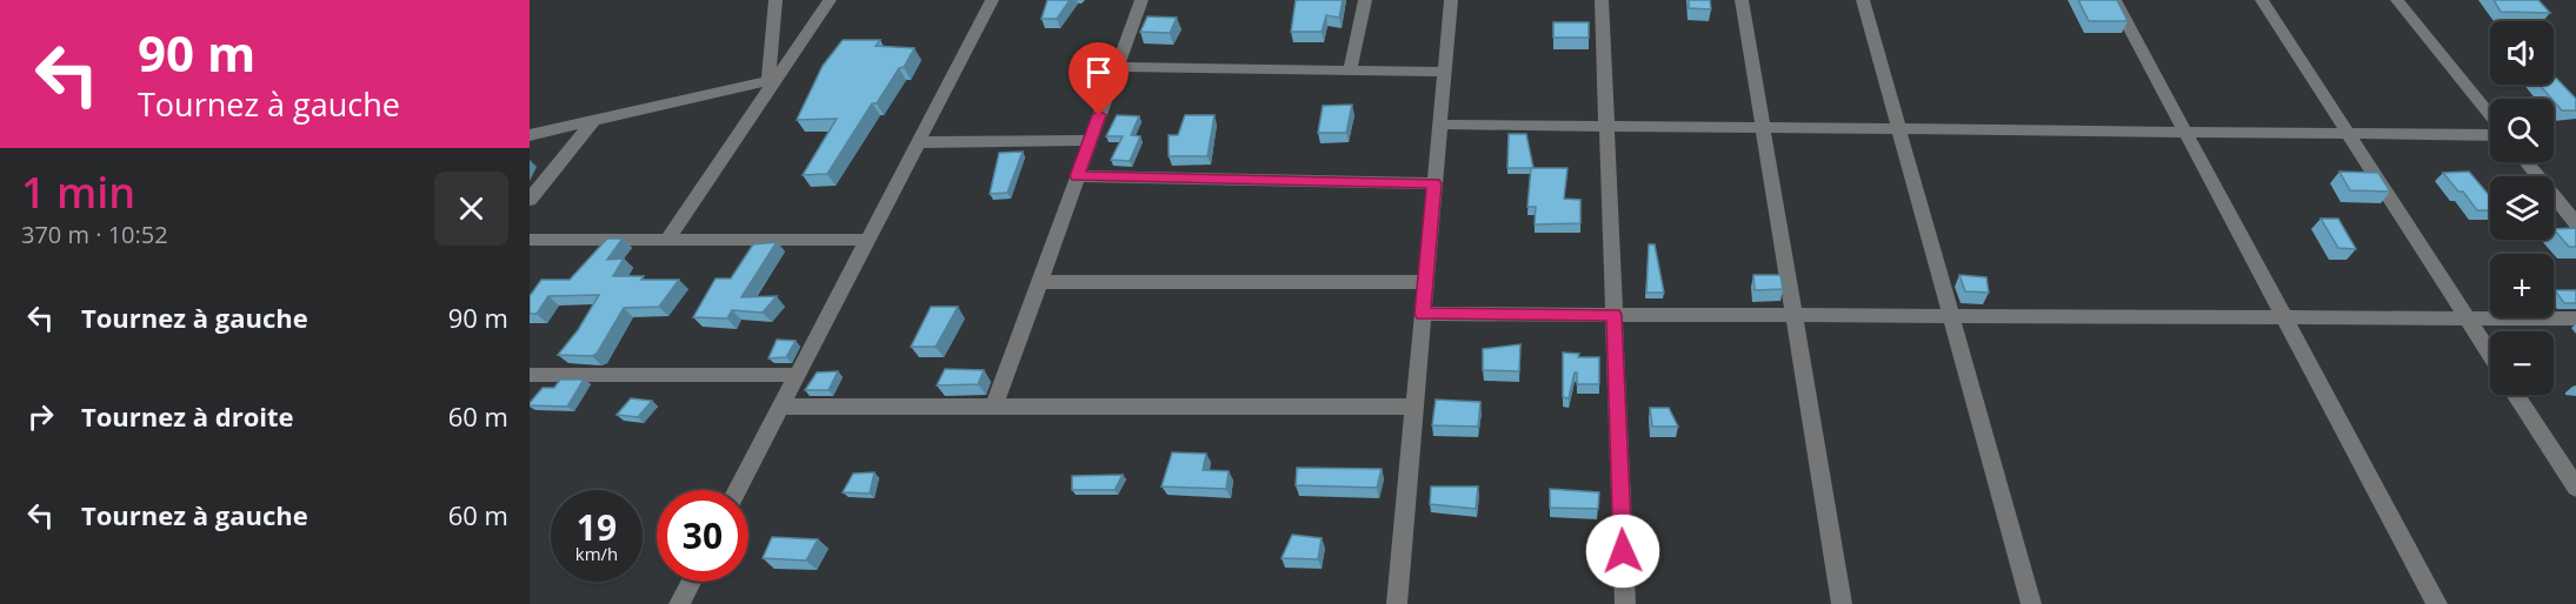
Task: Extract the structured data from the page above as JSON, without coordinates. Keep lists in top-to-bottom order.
{
  "page": {
    "turn": ["90 m", "Tournez à gauche"],
    "map_buttons": ["+", "−"],
    "heading": ["1 min", "370 m · 10:52"],
    "list": [
      {
        "name": "Tournez à gauche",
        "value": "90 m"
      },
      {
        "name": "Tournez à droite",
        "value": "60 m"
      },
      {
        "name": "Tournez à gauche",
        "value": "60 m"
      }
    ],
    "speed": "19 km/h",
    "limit": "30"
  }
}
